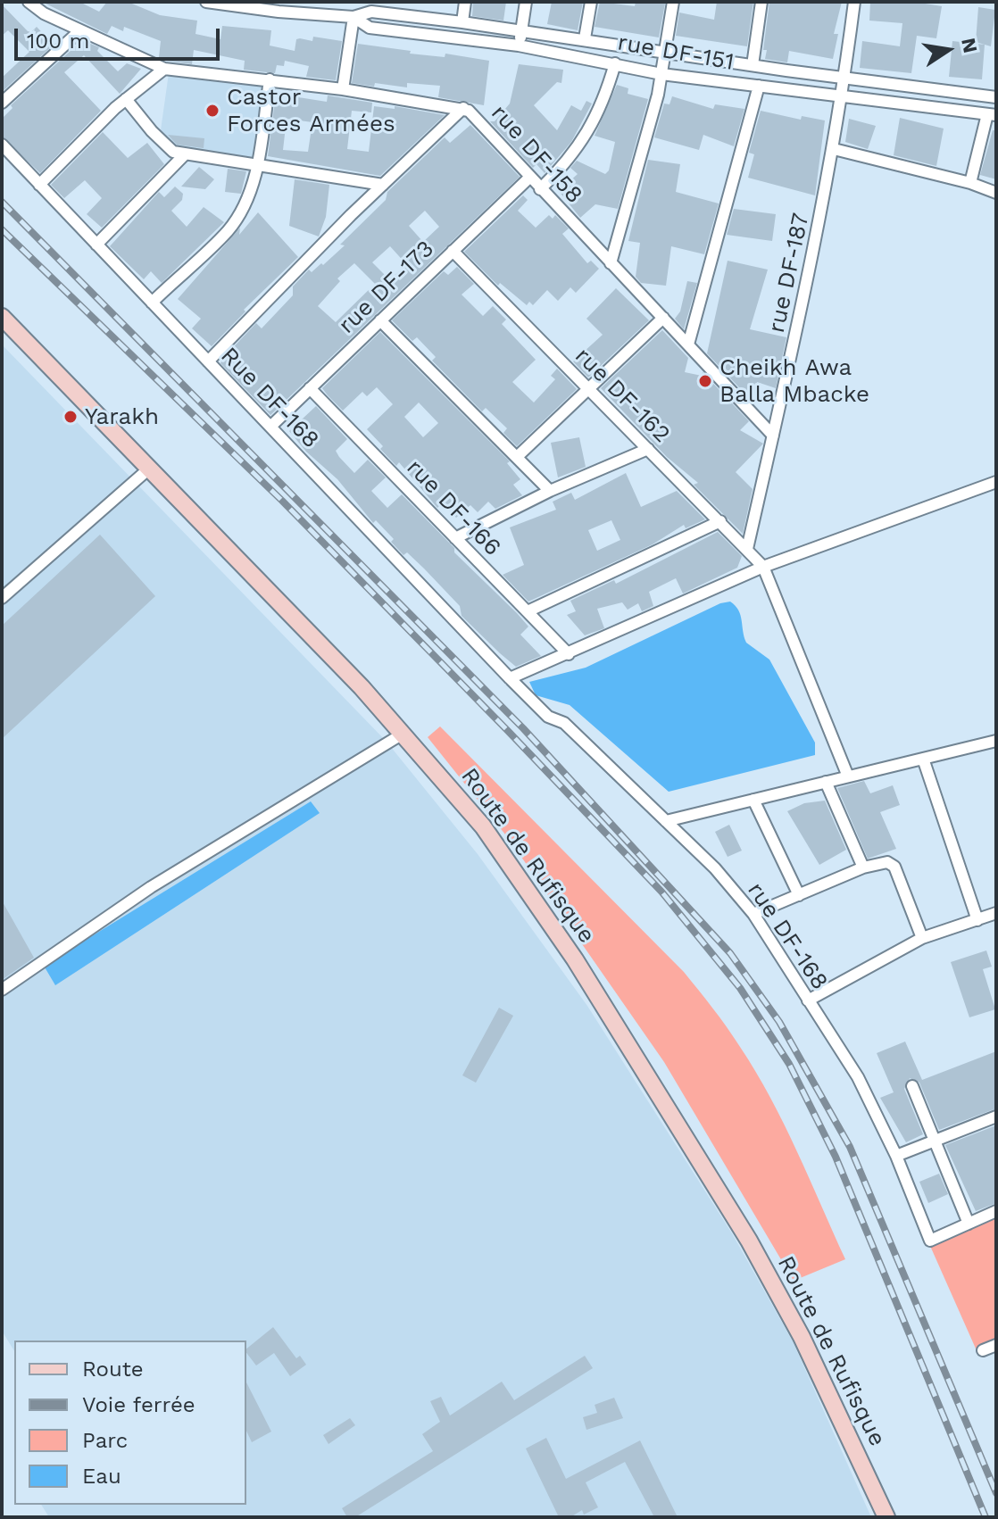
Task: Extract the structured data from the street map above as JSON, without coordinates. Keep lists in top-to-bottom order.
{
  "streets": {
    "main road": ["Route de Rufisque"],
    "street": [
      "rue DF-151",
      "rue DF-158",
      "rue DF-187",
      "rue DF-173",
      "rue DF-162",
      "Rue DF-168",
      "rue DF-166",
      "rue DF-168"
    ]
  },
  "crossings": [
    ["rue DF-151", "rue DF-187"],
    ["rue DF-158", "rue DF-187"],
    ["rue DF-158", "rue DF-173"],
    ["rue DF-187", "rue DF-162"],
    ["rue DF-173", "rue DF-162"],
    ["rue DF-173", "Rue DF-168"],
    ["rue DF-173", "rue DF-166"],
    ["Rue DF-168", "rue DF-168"]
  ],
  "places": ["Castor Forces Armées", "Cheikh Awa Balla Mbacke", "Yarakh"],
  "legend": [
    "Route",
    "Voie ferrée",
    "Parc",
    "Eau"
  ],
  "scale_bar": "100 m",
  "north": "right"
}
